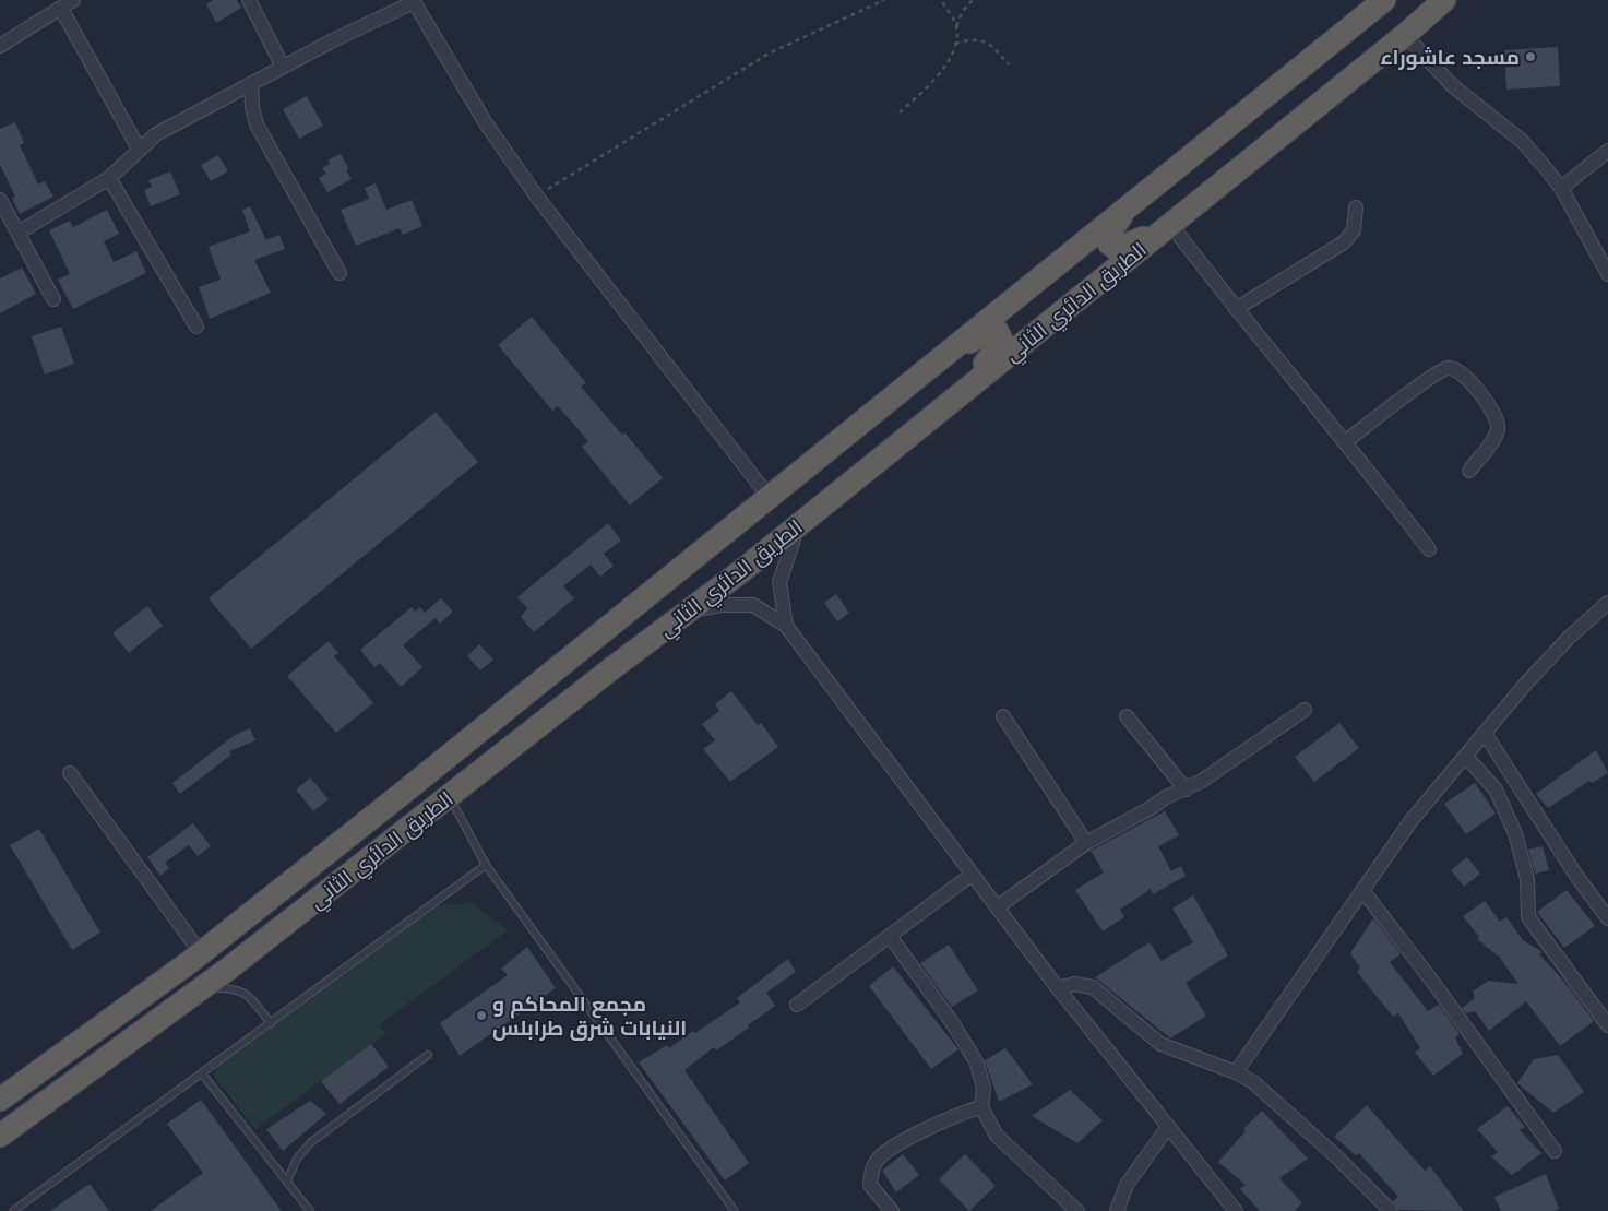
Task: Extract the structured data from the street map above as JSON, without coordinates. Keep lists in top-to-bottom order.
{
  "streets": {
    "highway": ["الطريق الدائري الثاني"]
  },
  "places": ["مسجد عاشوراء", "مجمع المحاكم و النيابات شرق طرابلس"]
}
